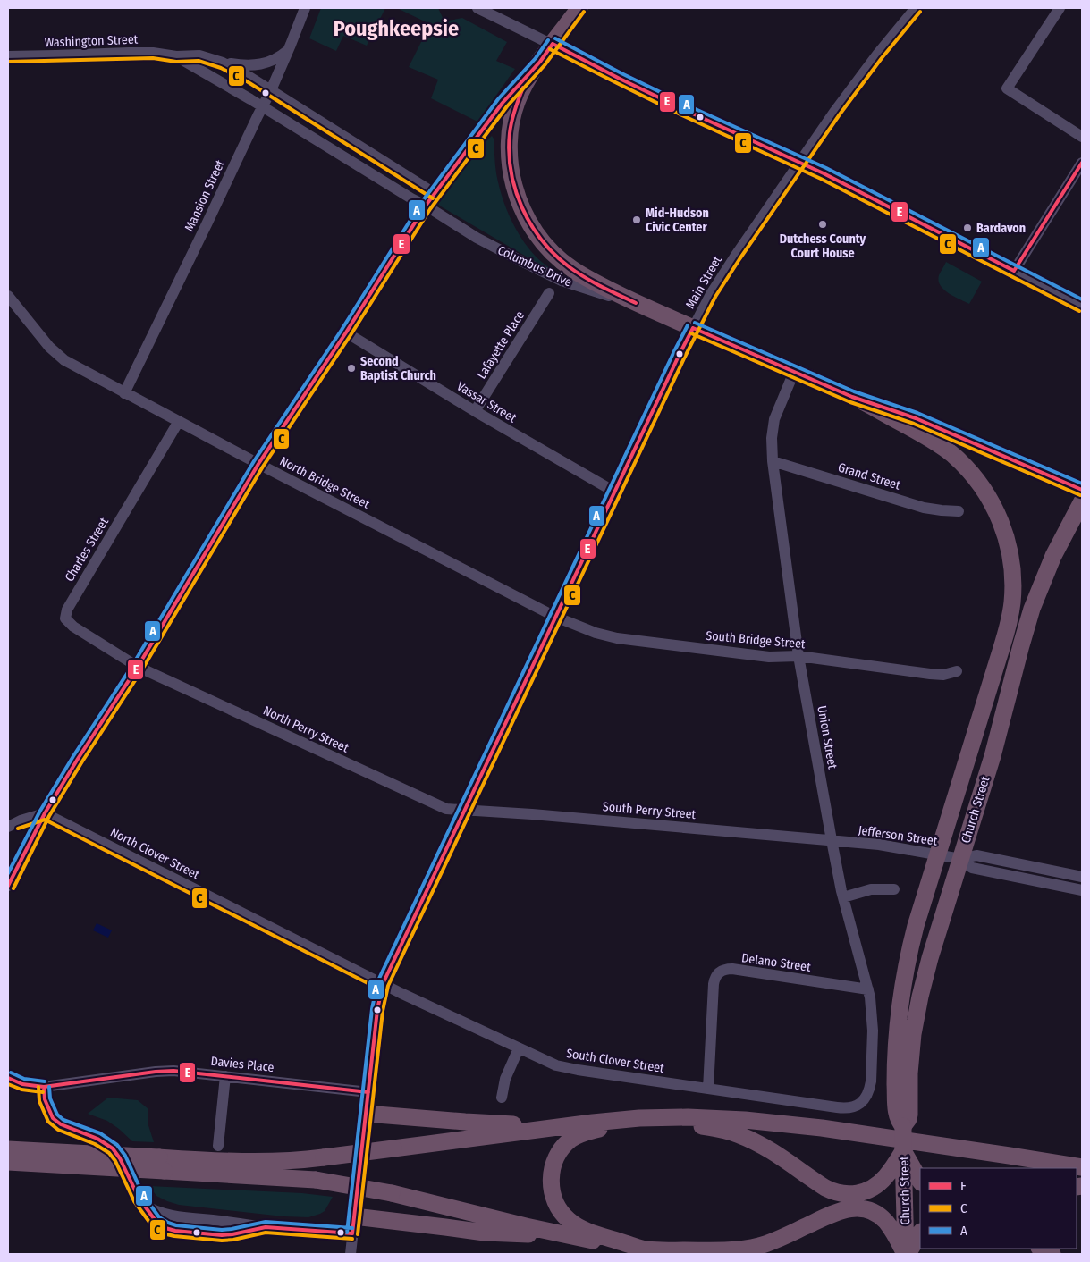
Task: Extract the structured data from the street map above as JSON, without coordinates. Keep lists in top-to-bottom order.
{
  "streets": {
    "highway": ["Columbus Drive", "Church Street"],
    "street": [
      "Washington Street",
      "Mansion Street",
      "Main Street",
      "Lafayette Place",
      "Vassar Street",
      "Grand Street",
      "North Bridge Street",
      "Charles Street",
      "South Bridge Street",
      "North Perry Street",
      "Union Street",
      "South Perry Street",
      "Jefferson Street",
      "North Clover Street",
      "Delano Street",
      "South Clover Street",
      "Davies Place"
    ]
  },
  "crossings": [
    ["Washington Street", "Mansion Street"],
    ["Washington Street", "Columbus Drive"],
    ["Mansion Street", "Columbus Drive"],
    ["Mansion Street", "North Bridge Street"],
    ["Columbus Drive", "Main Street"],
    ["Columbus Drive", "Union Street"],
    ["Columbus Drive", "Church Street"],
    ["Main Street", "Vassar Street"],
    ["Main Street", "North Bridge Street"],
    ["Main Street", "South Bridge Street"],
    ["Main Street", "North Perry Street"],
    ["Main Street", "South Perry Street"],
    ["Main Street", "North Clover Street"],
    ["Main Street", "South Clover Street"],
    ["Main Street", "Davies Place"],
    ["Lafayette Place", "Vassar Street"],
    ["Grand Street", "Union Street"],
    ["North Bridge Street", "Charles Street"],
    ["North Bridge Street", "South Bridge Street"],
    ["Charles Street", "North Perry Street"],
    ["South Bridge Street", "Union Street"],
    ["North Perry Street", "South Perry Street"],
    ["Union Street", "South Perry Street"],
    ["Union Street", "Jefferson Street"],
    ["Union Street", "Delano Street"],
    ["Union Street", "South Clover Street"],
    ["Church Street", "Jefferson Street"],
    ["South Perry Street", "Jefferson Street"],
    ["North Clover Street", "South Clover Street"],
    ["Delano Street", "South Clover Street"]
  ],
  "districts": ["Poughkeepsie"],
  "places": [
    "Mid-Hudson Civic Center",
    "Dutchess County Court House",
    "Bardavon",
    "Second Baptist Church"
  ],
  "lines": ["transit line C", "transit line A", "transit line E"],
  "legend": ["E", "C", "A"]
}
